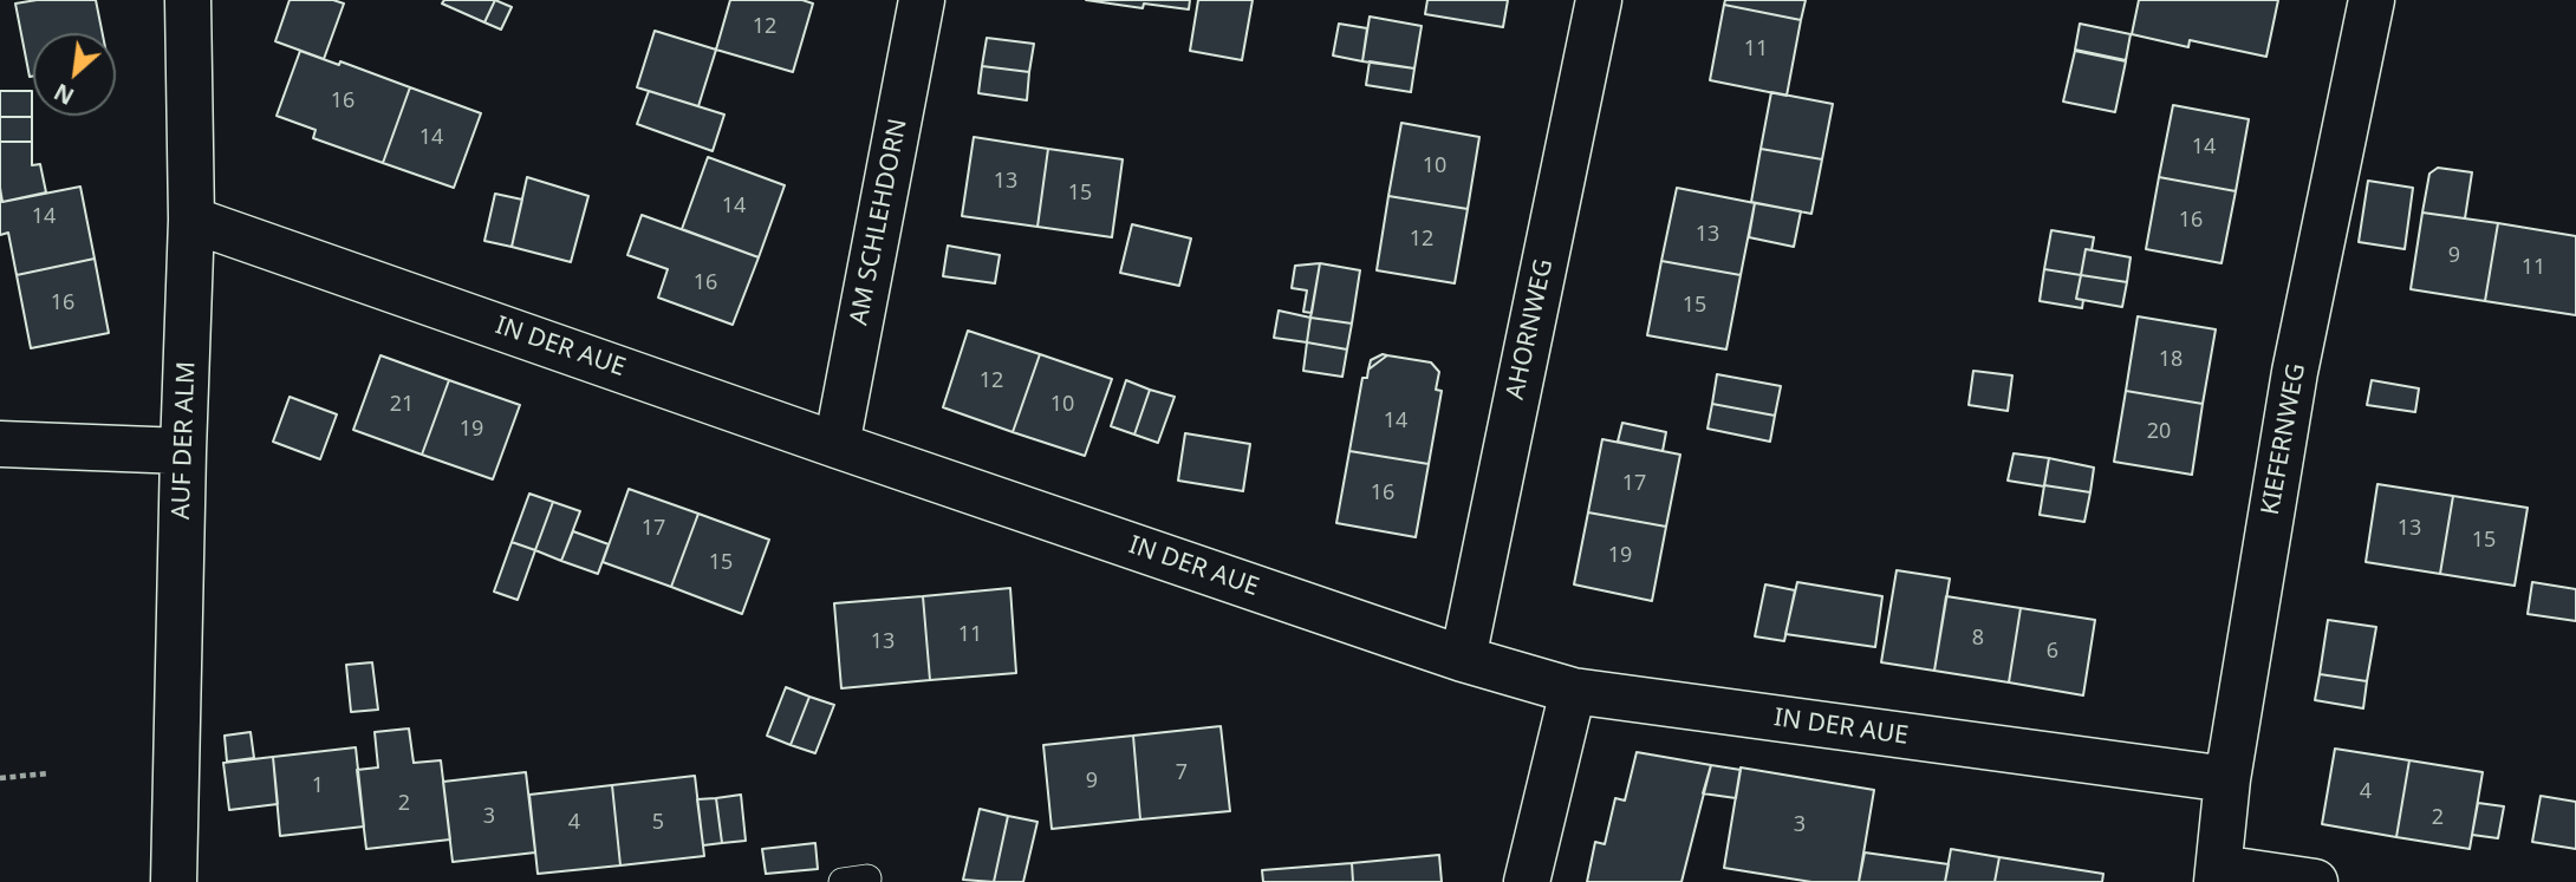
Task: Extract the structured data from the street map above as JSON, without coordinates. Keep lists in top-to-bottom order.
{
  "streets": {
    "street": [
      "AM SCHLEHDORN",
      "AHORNWEG",
      "IN DER AUE",
      "KIEFERNWEG",
      "AUF DER ALM"
    ]
  },
  "crossings": [
    ["AM SCHLEHDORN", "IN DER AUE"],
    ["AHORNWEG", "IN DER AUE"],
    ["IN DER AUE", "KIEFERNWEG"],
    ["IN DER AUE", "AUF DER ALM"]
  ],
  "house_numbers": [
    "12",
    "11",
    "16",
    "14",
    "14",
    "10",
    "13",
    "15",
    "14",
    "14",
    "16",
    "13",
    "12",
    "9",
    "11",
    "16",
    "16",
    "15",
    "18",
    "12",
    "21",
    "10",
    "14",
    "19",
    "20",
    "17",
    "16",
    "17",
    "13",
    "15",
    "19",
    "15",
    "11",
    "8",
    "13",
    "6",
    "7",
    "9",
    "1",
    "4",
    "2",
    "3",
    "2",
    "4",
    "5",
    "3"
  ],
  "north": "bottom left"
}
